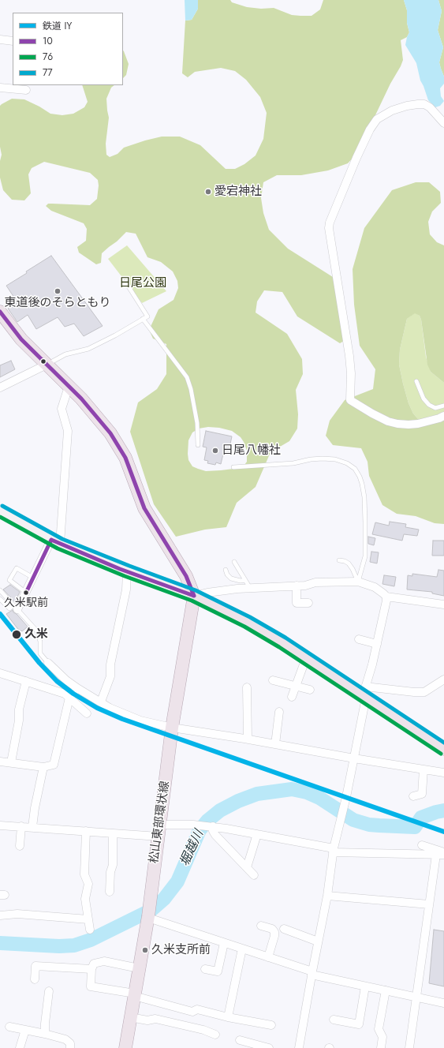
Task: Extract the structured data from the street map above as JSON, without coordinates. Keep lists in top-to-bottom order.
{
  "streets": {
    "main road": ["松山東部環状線"]
  },
  "water": ["堀越川"],
  "parks": ["日尾公園"],
  "places": [
    "愛宕神社",
    "東道後のそらともり",
    "日尾八幡社",
    "久米駅前",
    "久米",
    "久米支所前"
  ],
  "lines": [
    "transit line 10",
    "transit line 77",
    "transit line 76",
    "rail line IY"
  ],
  "legend": [
    "鉄道 IY",
    "10",
    "76",
    "77"
  ]
}
